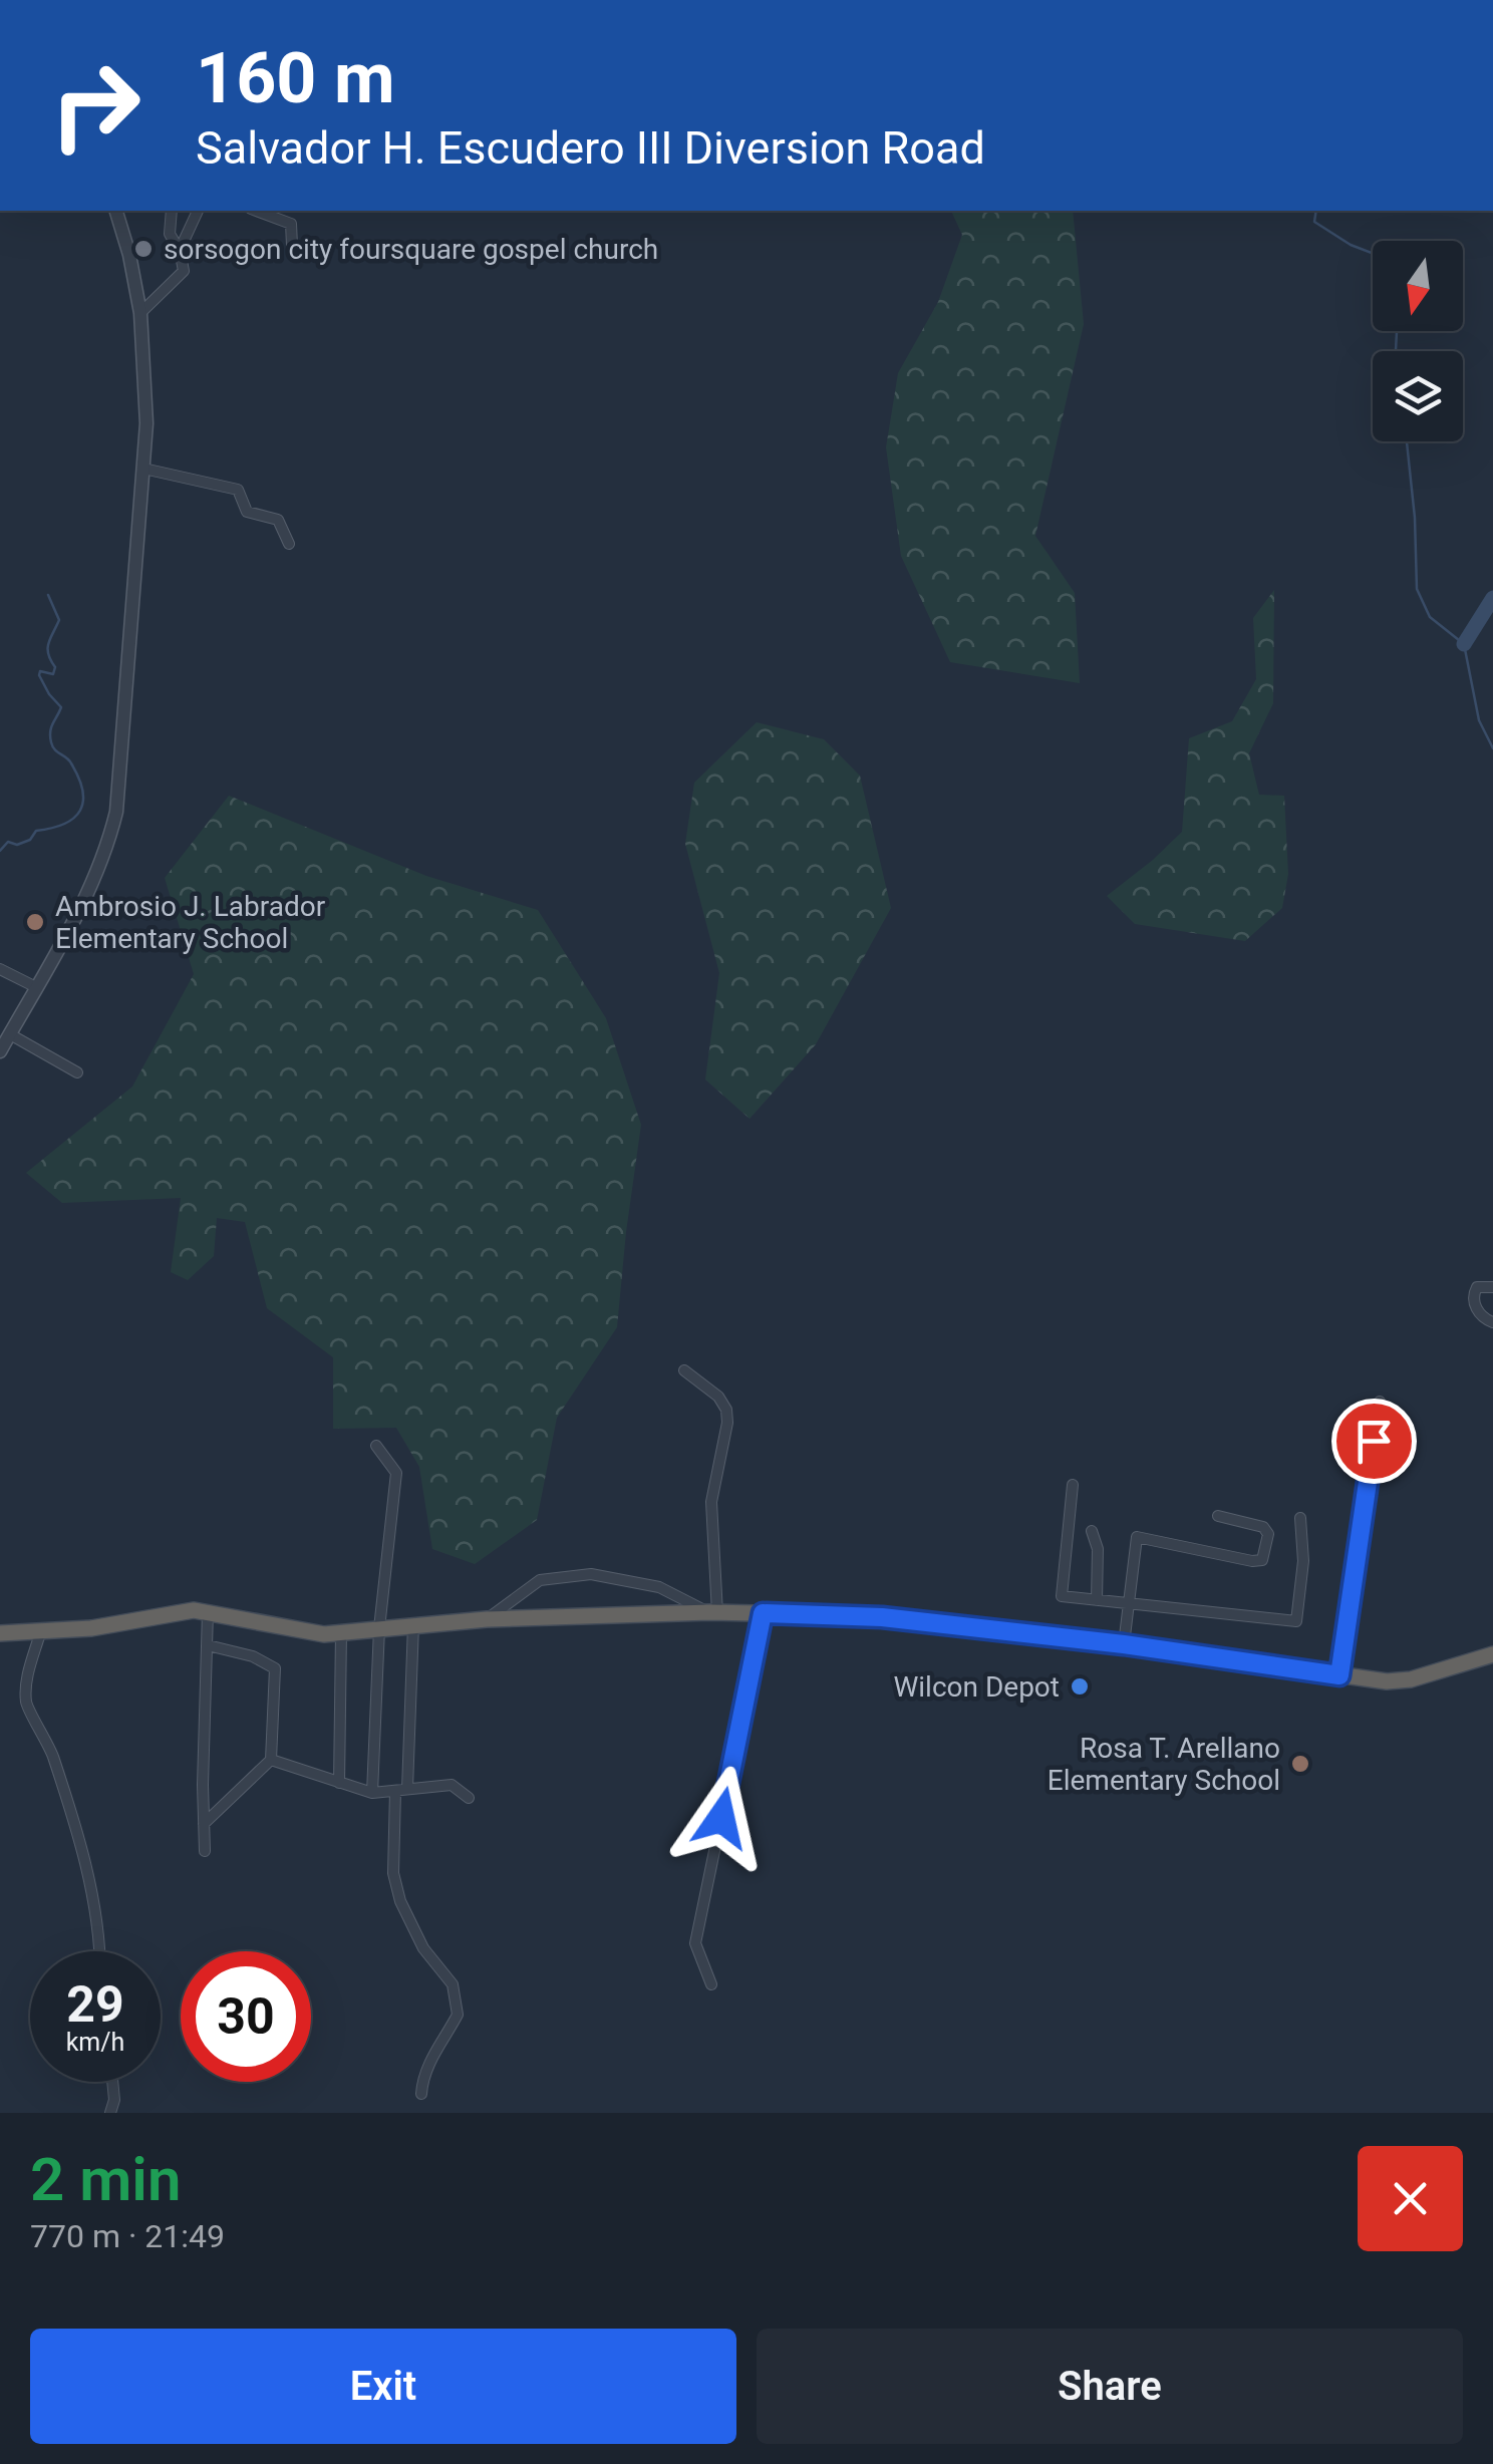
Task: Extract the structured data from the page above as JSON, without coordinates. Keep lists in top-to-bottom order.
{
  "places": [
    "sorsogon city foursquare gospel church",
    "Ambrosio J. Labrador Elementary School",
    "Wilcon Depot",
    "Rosa T. Arellano Elementary School"
  ],
  "north": "bottom",
  "page": {
    "turn": ["160 m", "Salvador H. Escudero III Diversion Road"],
    "speed": "29 km/h",
    "limit": "30",
    "heading": ["2 min", "770 m · 21:49"],
    "buttons": ["Exit", "Share"]
  }
}
